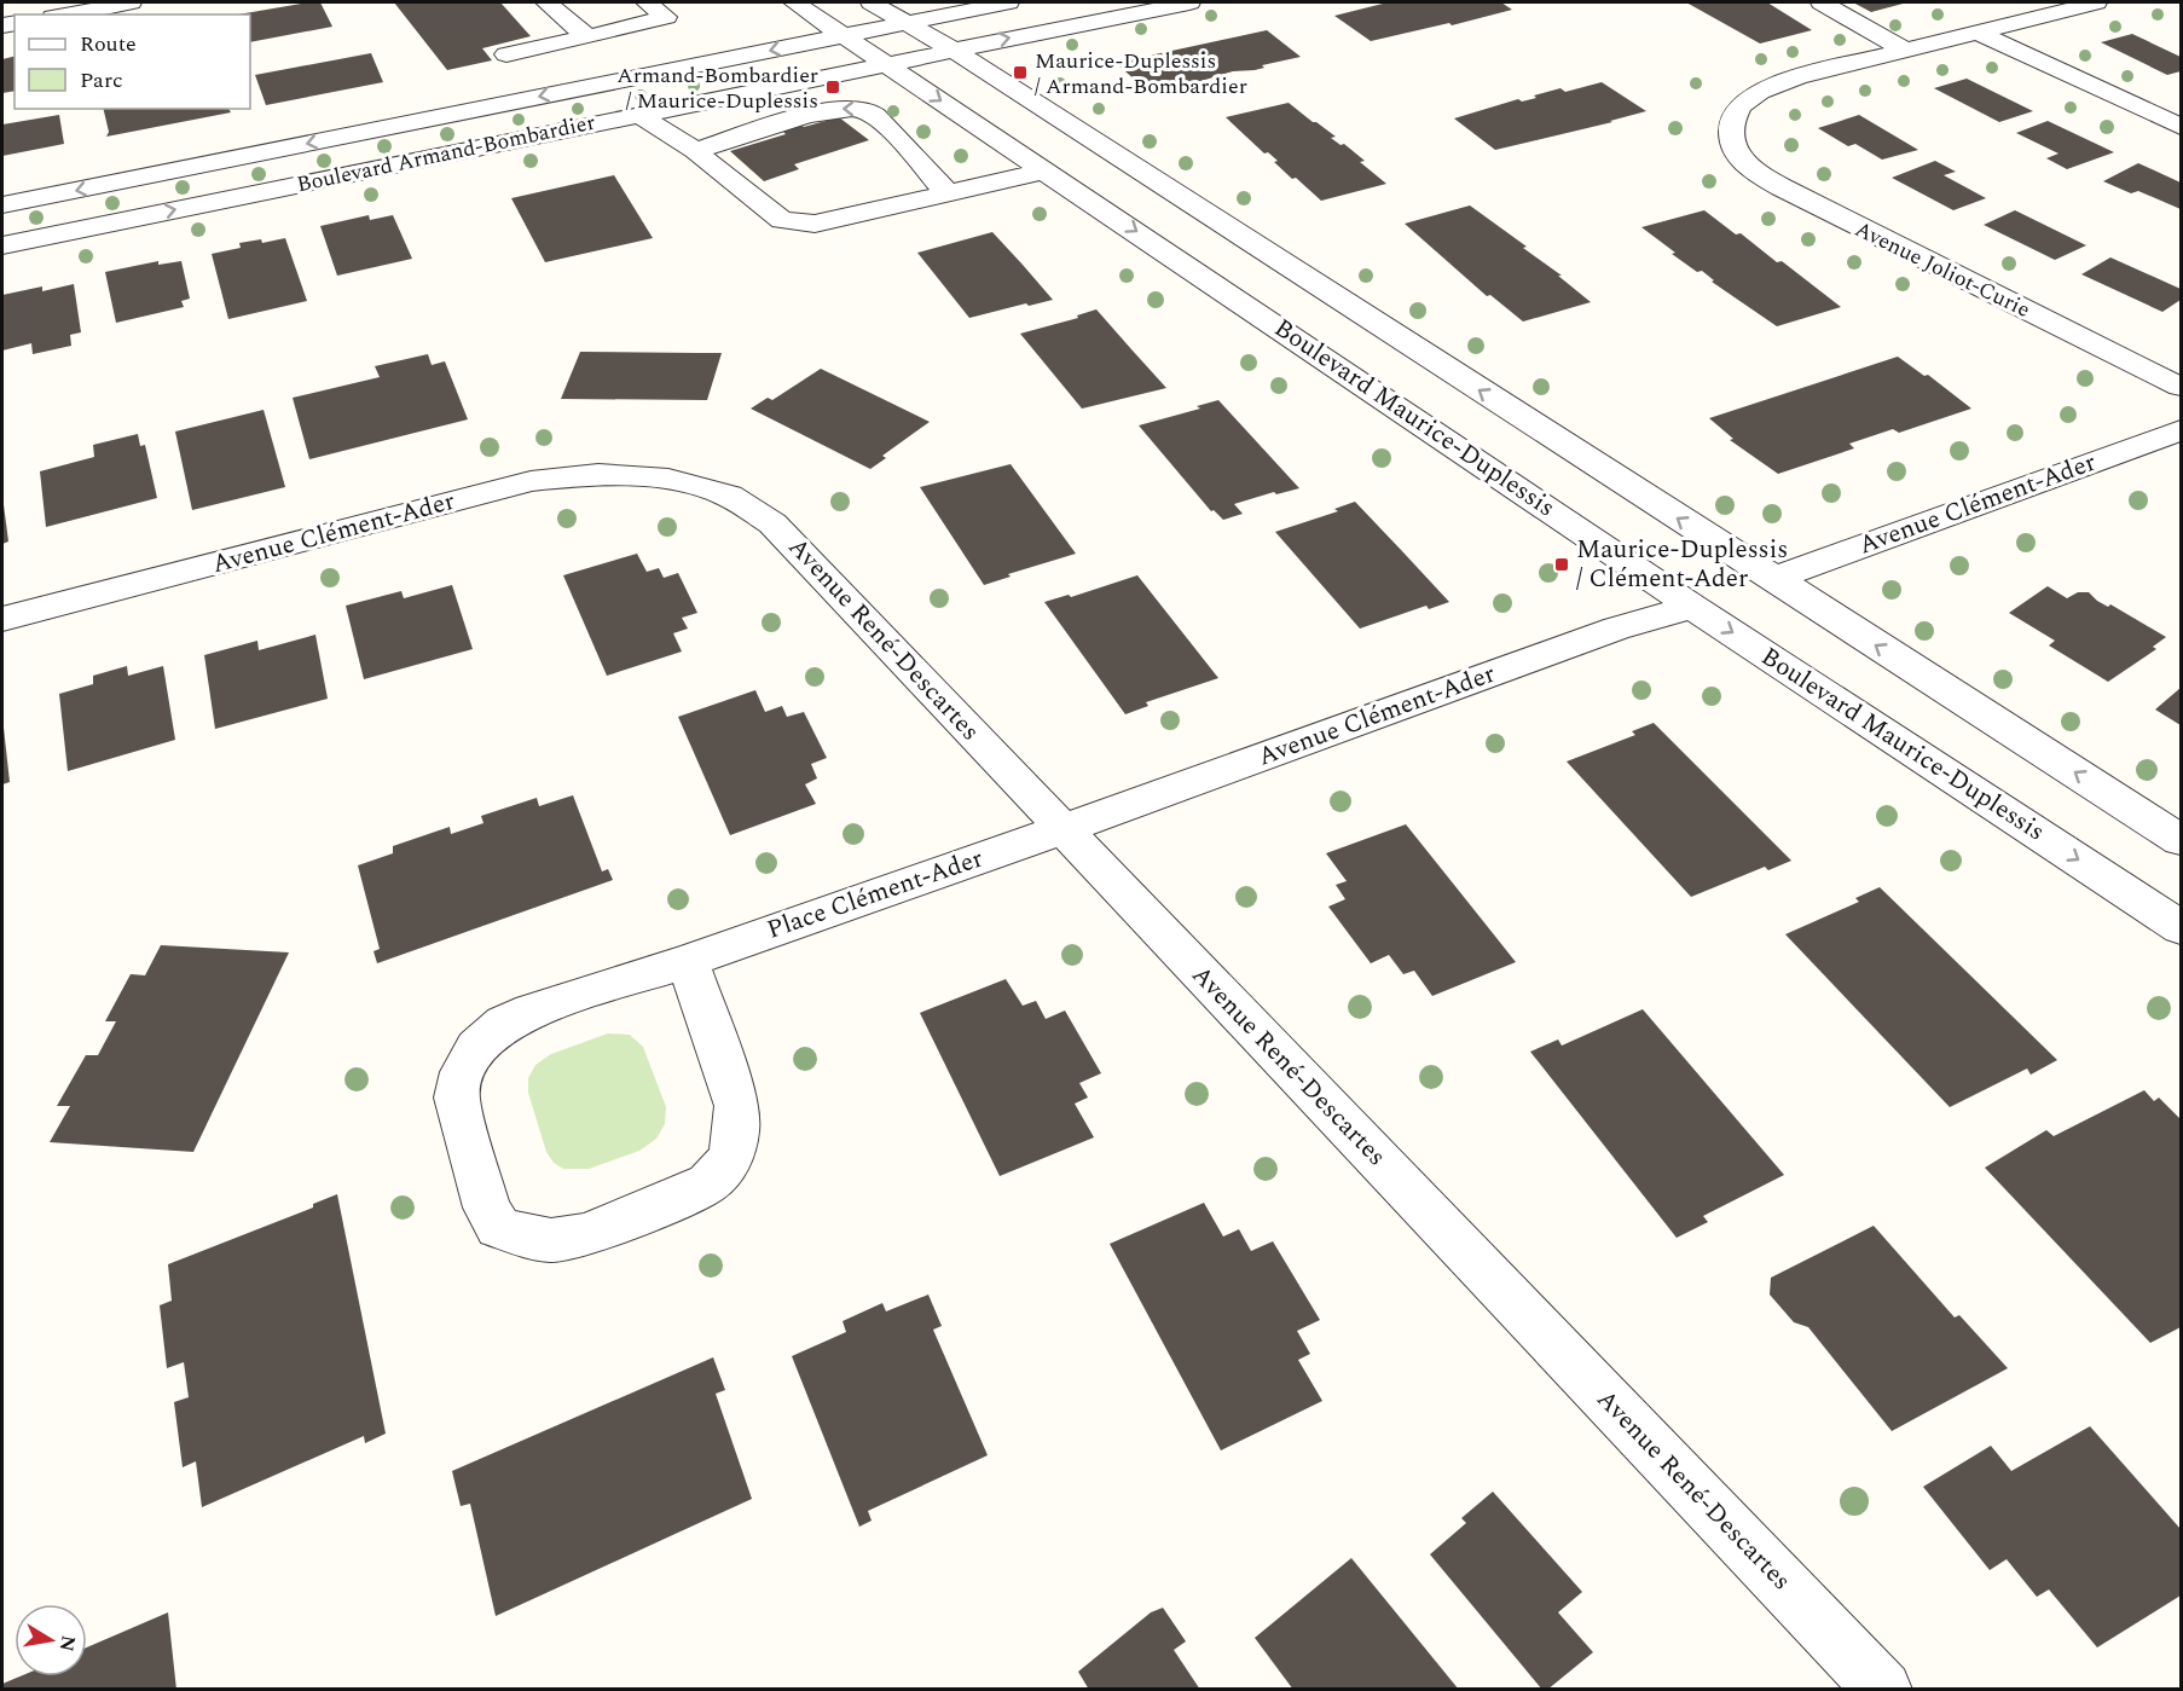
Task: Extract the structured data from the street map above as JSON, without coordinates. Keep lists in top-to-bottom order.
{
  "streets": {
    "street": [
      "Boulevard Armand-Bombardier",
      "Avenue Joliot-Curie",
      "Boulevard Maurice-Duplessis",
      "Avenue Clément-Ader",
      "Avenue René-Descartes",
      "Place Clément-Ader"
    ]
  },
  "crossings": [
    ["Boulevard Armand-Bombardier", "Boulevard Maurice-Duplessis"],
    ["Boulevard Maurice-Duplessis", "Avenue Clément-Ader"],
    ["Avenue Clément-Ader", "Avenue René-Descartes"],
    ["Avenue Clément-Ader", "Place Clément-Ader"],
    ["Avenue René-Descartes", "Place Clément-Ader"]
  ],
  "places": {
    "transit": ["Maurice-Duplessis / Armand-Bombardier", "Armand-Bombardier / Maurice-Duplessis", "Maurice-Duplessis / Clément-Ader"]
  },
  "legend": ["Route", "Parc"],
  "north": "right"
}
